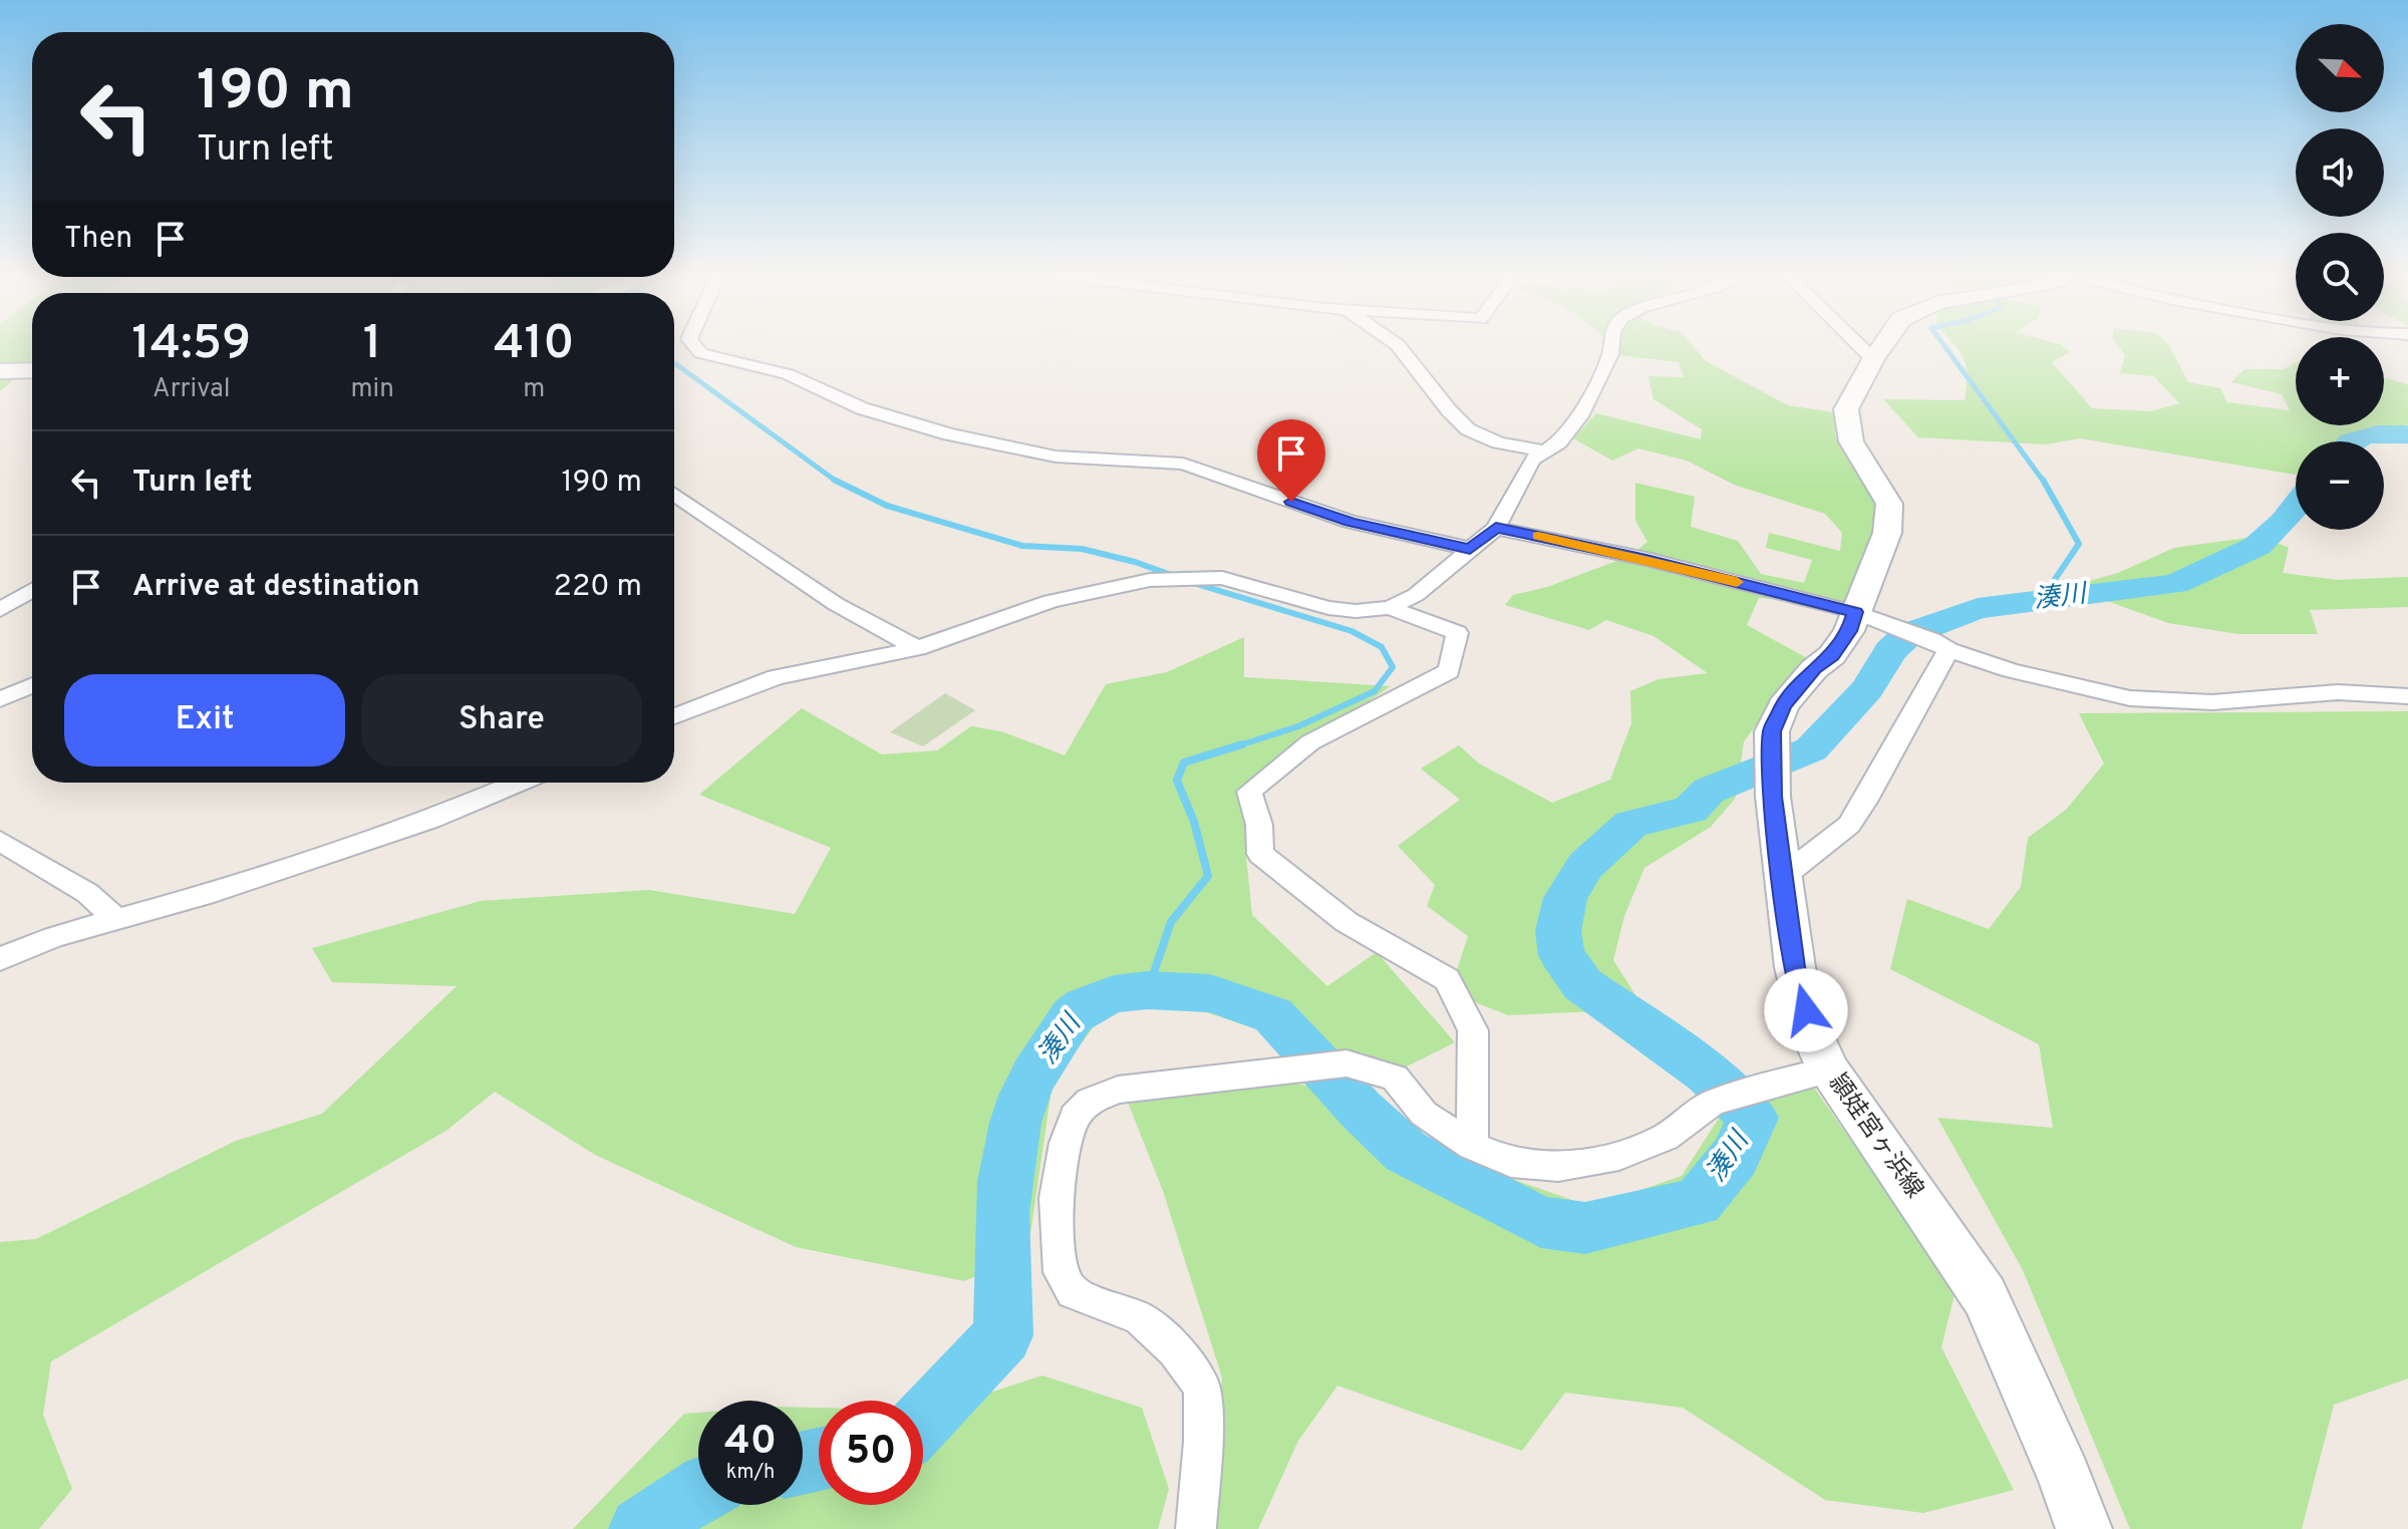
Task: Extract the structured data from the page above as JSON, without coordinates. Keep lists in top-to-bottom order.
{
  "streets": {
    "main road": ["頴娃宮ヶ浜線"]
  },
  "water": ["湊川"],
  "north": "bottom right",
  "page": {
    "map_buttons": ["+", "−"],
    "turn": ["190 m", "Turn left"],
    "then": "Then",
    "eta": [
      "14:59",
      "Arrival",
      "1",
      "min",
      "410",
      "m"
    ],
    "list": [
      {
        "name": "Turn left",
        "value": "190 m"
      },
      {
        "name": "Arrive at destination",
        "value": "220 m"
      }
    ],
    "buttons": ["Exit", "Share"],
    "speed": "40 km/h",
    "limit": "50"
  }
}
